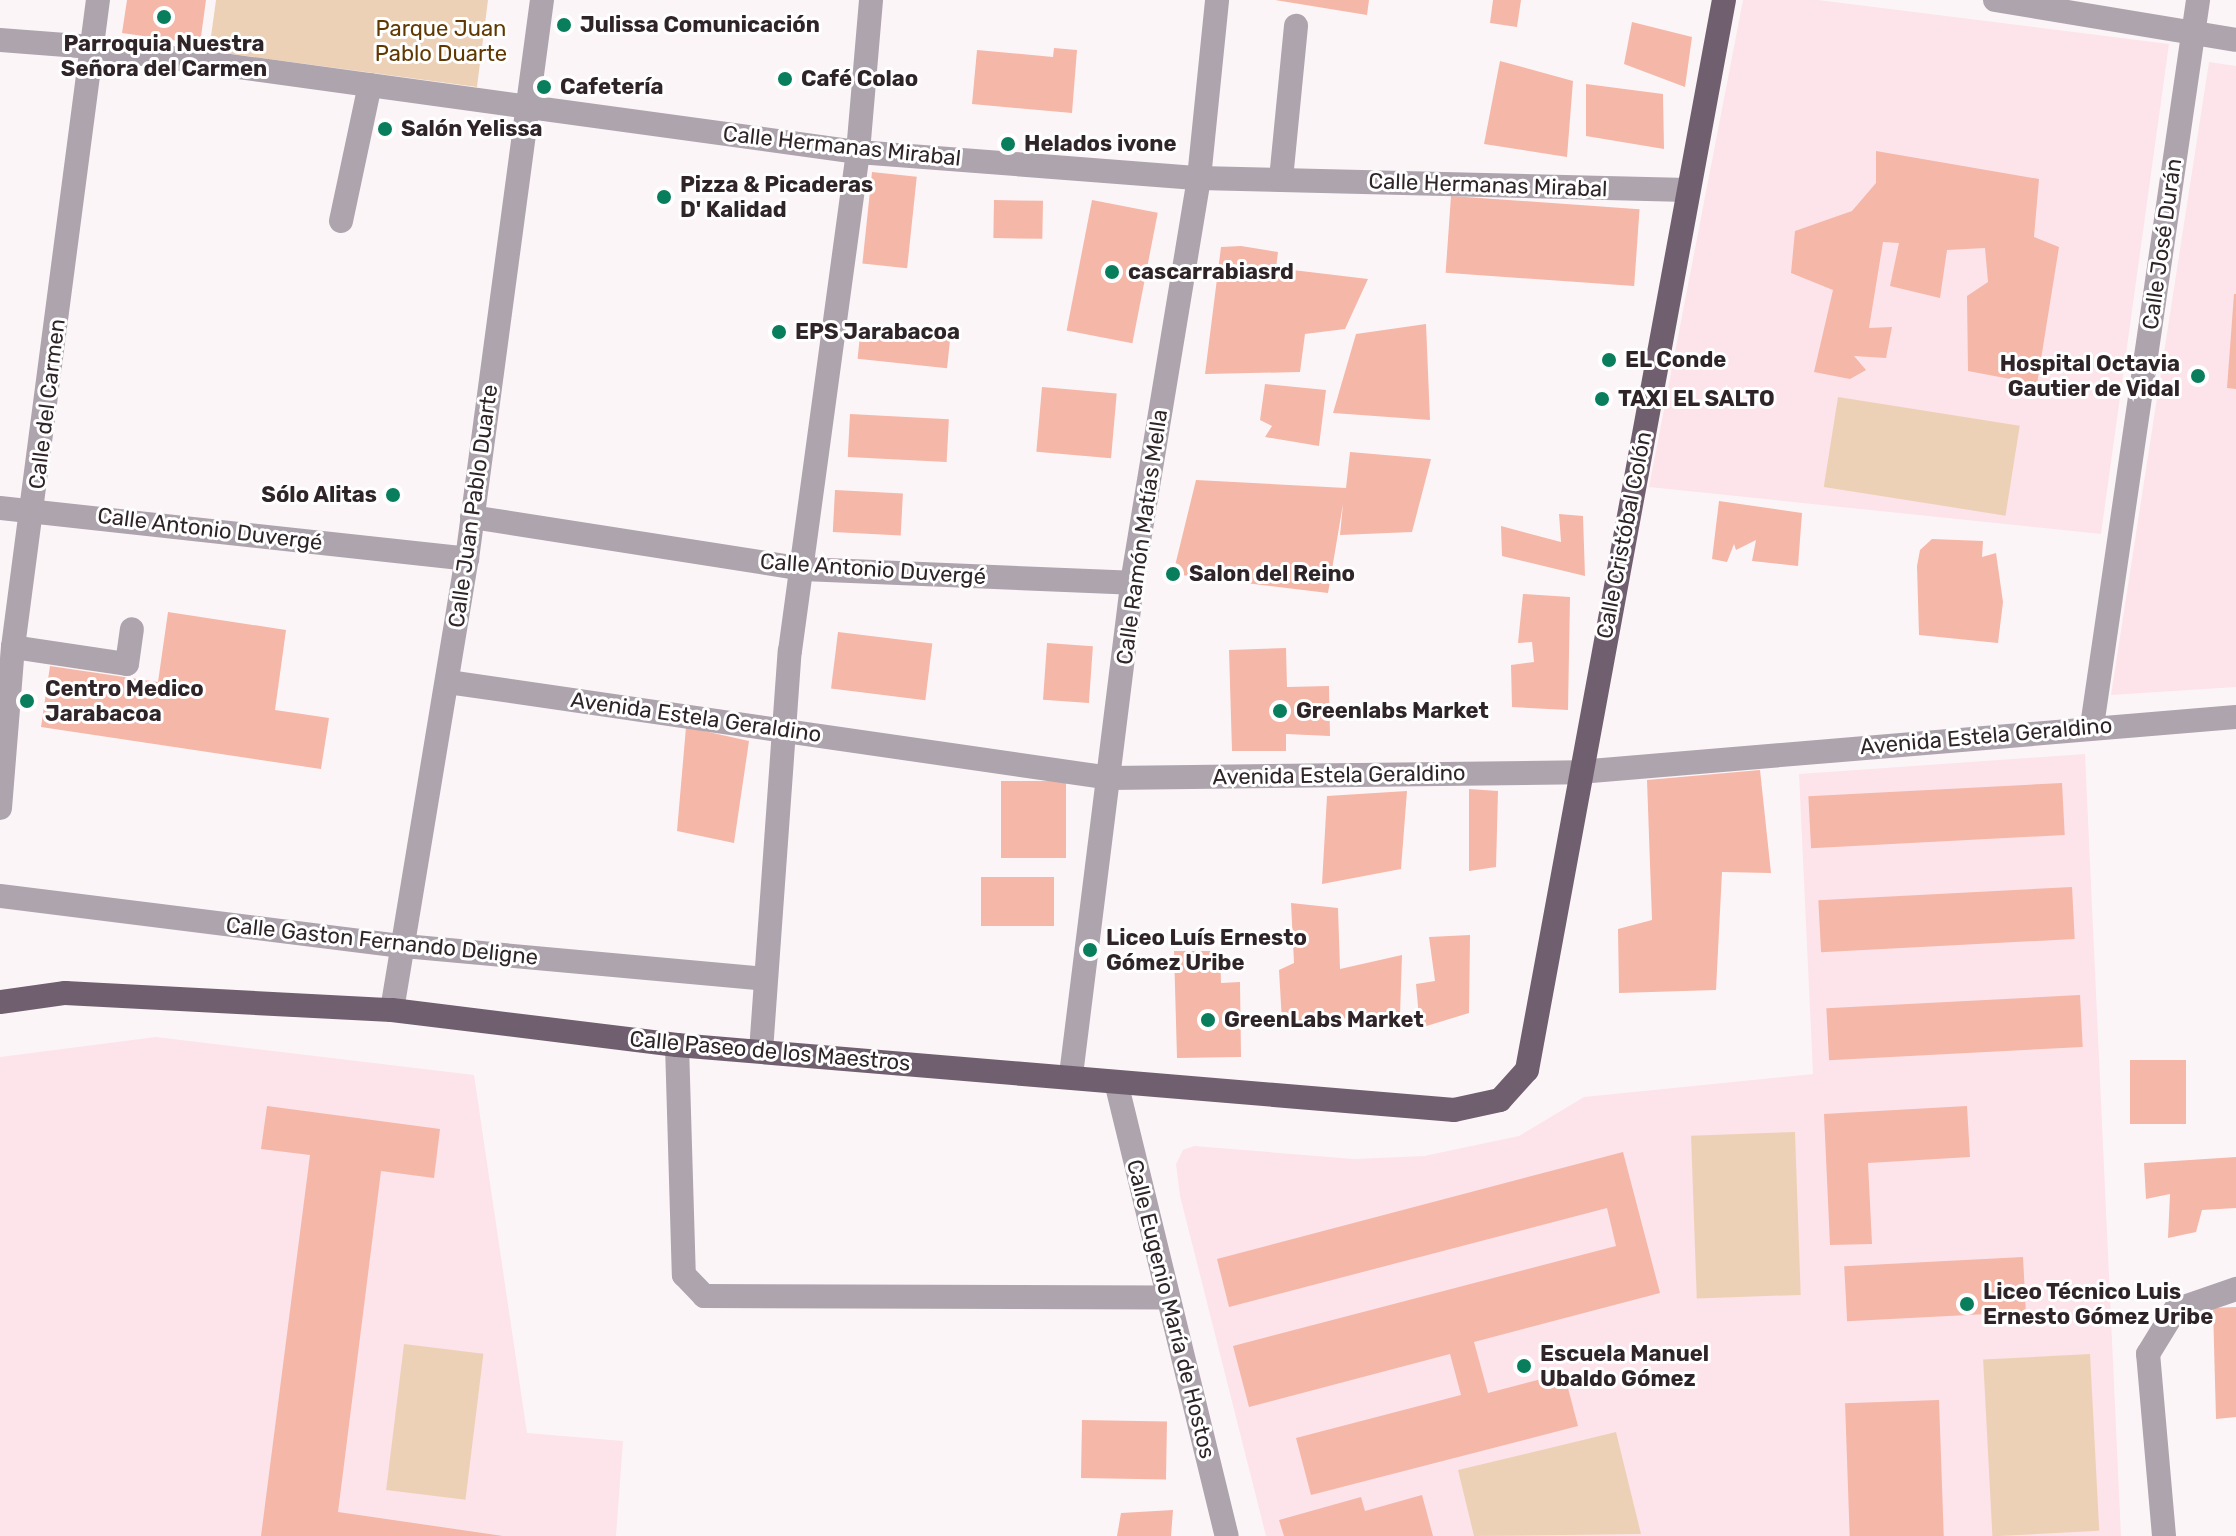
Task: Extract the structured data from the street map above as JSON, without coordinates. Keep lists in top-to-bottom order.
{
  "streets": {
    "main road": ["Calle Cristóbal Colón", "Calle Paseo de los Maestros"],
    "street": [
      "Calle Hermanas Mirabal",
      "Calle José Durán",
      "Calle del Carmen",
      "Calle Juan Pablo Duarte",
      "Calle Antonio Duvergé",
      "Calle Ramón Matías Mella",
      "Avenida Estela Geraldino",
      "Calle Gaston Fernando Deligne",
      "Calle Eugenio María de Hostos"
    ]
  },
  "crossings": [
    ["Calle Hermanas Mirabal", "Calle del Carmen"],
    ["Calle Hermanas Mirabal", "Calle Juan Pablo Duarte"],
    ["Calle Hermanas Mirabal", "Calle Cristóbal Colón"],
    ["Calle Hermanas Mirabal", "Calle Ramón Matías Mella"],
    ["Calle José Durán", "Avenida Estela Geraldino"],
    ["Calle del Carmen", "Calle Antonio Duvergé"],
    ["Calle Juan Pablo Duarte", "Calle Antonio Duvergé"],
    ["Calle Juan Pablo Duarte", "Avenida Estela Geraldino"],
    ["Calle Juan Pablo Duarte", "Calle Gaston Fernando Deligne"],
    ["Calle Juan Pablo Duarte", "Calle Paseo de los Maestros"],
    ["Calle Antonio Duvergé", "Calle Ramón Matías Mella"],
    ["Calle Cristóbal Colón", "Avenida Estela Geraldino"],
    ["Calle Cristóbal Colón", "Calle Paseo de los Maestros"],
    ["Calle Ramón Matías Mella", "Avenida Estela Geraldino"],
    ["Calle Ramón Matías Mella", "Calle Paseo de los Maestros"],
    ["Calle Paseo de los Maestros", "Calle Eugenio María de Hostos"]
  ],
  "parks": ["Parque Juan Pablo Duarte"],
  "places": [
    "Parroquia Nuestra Señora del Carmen",
    "Julissa Comunicación",
    "Café Colao",
    "Cafetería",
    "Salón Yelissa",
    "Helados ivone",
    "Pizza & Picaderas D' Kalidad",
    "cascarrabiasrd",
    "EPS Jarabacoa",
    "EL Conde",
    "Hospital Octavia Gautier de Vidal",
    "TAXI EL SALTO",
    "Sólo Alitas",
    "Salon del Reino",
    "Centro Medico Jarabacoa",
    "Greenlabs Market",
    "Liceo Luís Ernesto Gómez Uribe",
    "GreenLabs Market",
    "Liceo Técnico Luis Ernesto Gómez Uribe",
    "Escuela Manuel Ubaldo Gómez"
  ]
}
